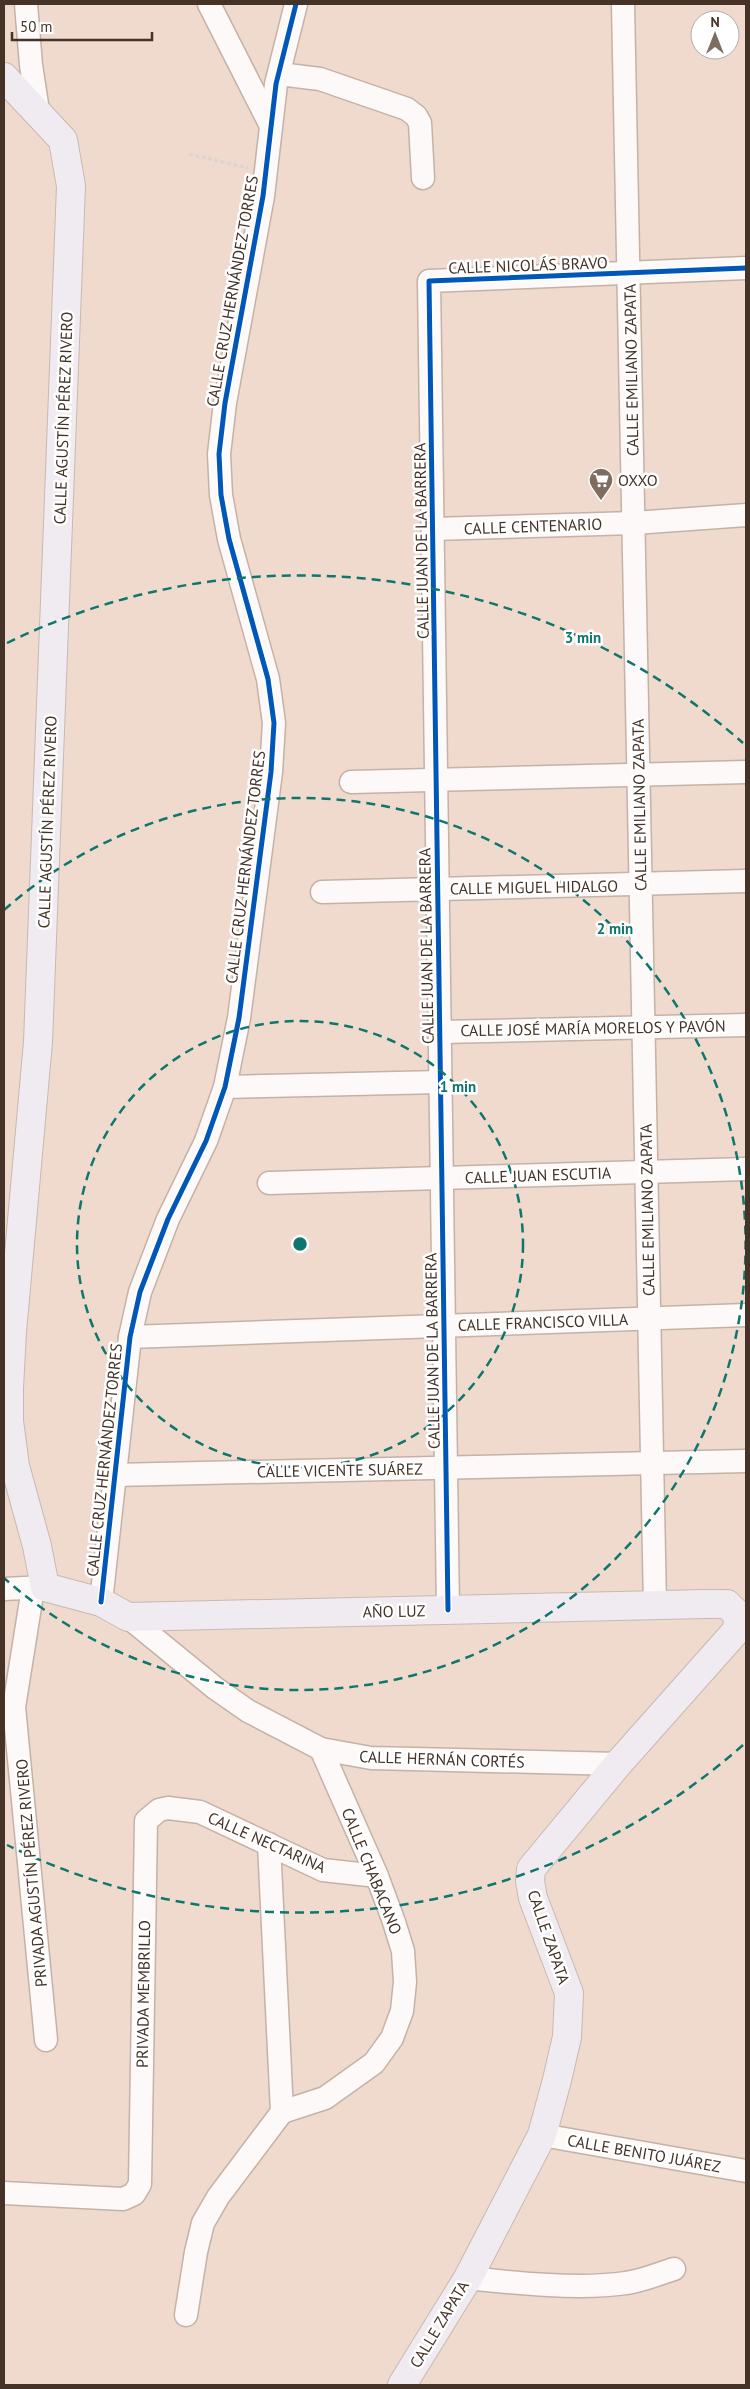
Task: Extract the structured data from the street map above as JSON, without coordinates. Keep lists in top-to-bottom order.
{
  "streets": {
    "main road": [
      "CALLE AGUSTÍN PÉREZ RIVERO",
      "AÑO LUZ",
      "CALLE HERNÁN CORTÉS",
      "CALLE ZAPATA"
    ],
    "street": [
      "CALLE NICOLÁS BRAVO",
      "CALLE CRUZ HERNÁNDEZ TORRES",
      "CALLE EMILIANO ZAPATA",
      "CALLE CENTENARIO",
      "CALLE JUAN DE LA BARRERA",
      "CALLE MIGUEL HIDALGO",
      "CALLE JOSÉ MARÍA MORELOS Y PAVÓN",
      "CALLE JUAN ESCUTIA",
      "CALLE FRANCISCO VILLA",
      "CALLE VICENTE SUÁREZ",
      "CALLE NECTARINA",
      "CALLE CHABACANO",
      "PRIVADA AGUSTÍN PÉREZ RIVERO",
      "PRIVADA MEMBRILLO",
      "CALLE BENITO JUÁREZ"
    ]
  },
  "crossings": [
    ["CALLE NICOLÁS BRAVO", "CALLE EMILIANO ZAPATA"],
    ["CALLE NICOLÁS BRAVO", "CALLE JUAN DE LA BARRERA"],
    ["CALLE CRUZ HERNÁNDEZ TORRES", "CALLE FRANCISCO VILLA"],
    ["CALLE CRUZ HERNÁNDEZ TORRES", "CALLE VICENTE SUÁREZ"],
    ["CALLE CRUZ HERNÁNDEZ TORRES", "CALLE HERNÁN CORTÉS"],
    ["CALLE EMILIANO ZAPATA", "CALLE CENTENARIO"],
    ["CALLE EMILIANO ZAPATA", "CALLE MIGUEL HIDALGO"],
    ["CALLE EMILIANO ZAPATA", "CALLE JOSÉ MARÍA MORELOS Y PAVÓN"],
    ["CALLE EMILIANO ZAPATA", "CALLE JUAN ESCUTIA"],
    ["CALLE EMILIANO ZAPATA", "CALLE FRANCISCO VILLA"],
    ["CALLE EMILIANO ZAPATA", "CALLE VICENTE SUÁREZ"],
    ["CALLE EMILIANO ZAPATA", "AÑO LUZ"],
    ["CALLE AGUSTÍN PÉREZ RIVERO", "CALLE HERNÁN CORTÉS"],
    ["CALLE AGUSTÍN PÉREZ RIVERO", "PRIVADA AGUSTÍN PÉREZ RIVERO"],
    ["CALLE CENTENARIO", "CALLE JUAN DE LA BARRERA"],
    ["CALLE JUAN DE LA BARRERA", "CALLE MIGUEL HIDALGO"],
    ["CALLE JUAN DE LA BARRERA", "CALLE JOSÉ MARÍA MORELOS Y PAVÓN"],
    ["CALLE JUAN DE LA BARRERA", "CALLE JUAN ESCUTIA"],
    ["CALLE JUAN DE LA BARRERA", "CALLE FRANCISCO VILLA"],
    ["CALLE JUAN DE LA BARRERA", "CALLE VICENTE SUÁREZ"],
    ["CALLE JUAN DE LA BARRERA", "AÑO LUZ"],
    ["AÑO LUZ", "CALLE HERNÁN CORTÉS"],
    ["AÑO LUZ", "CALLE ZAPATA"],
    ["CALLE HERNÁN CORTÉS", "CALLE CHABACANO"],
    ["CALLE HERNÁN CORTÉS", "CALLE ZAPATA"],
    ["CALLE NECTARINA", "CALLE CHABACANO"],
    ["CALLE NECTARINA", "PRIVADA MEMBRILLO"],
    ["CALLE ZAPATA", "CALLE BENITO JUÁREZ"]
  ],
  "places": {
    "supermarket": ["OXXO"]
  },
  "scale_bar": "50 m",
  "north": "top",
  "rings": ["3 min", "2 min", "1 min"]
}
